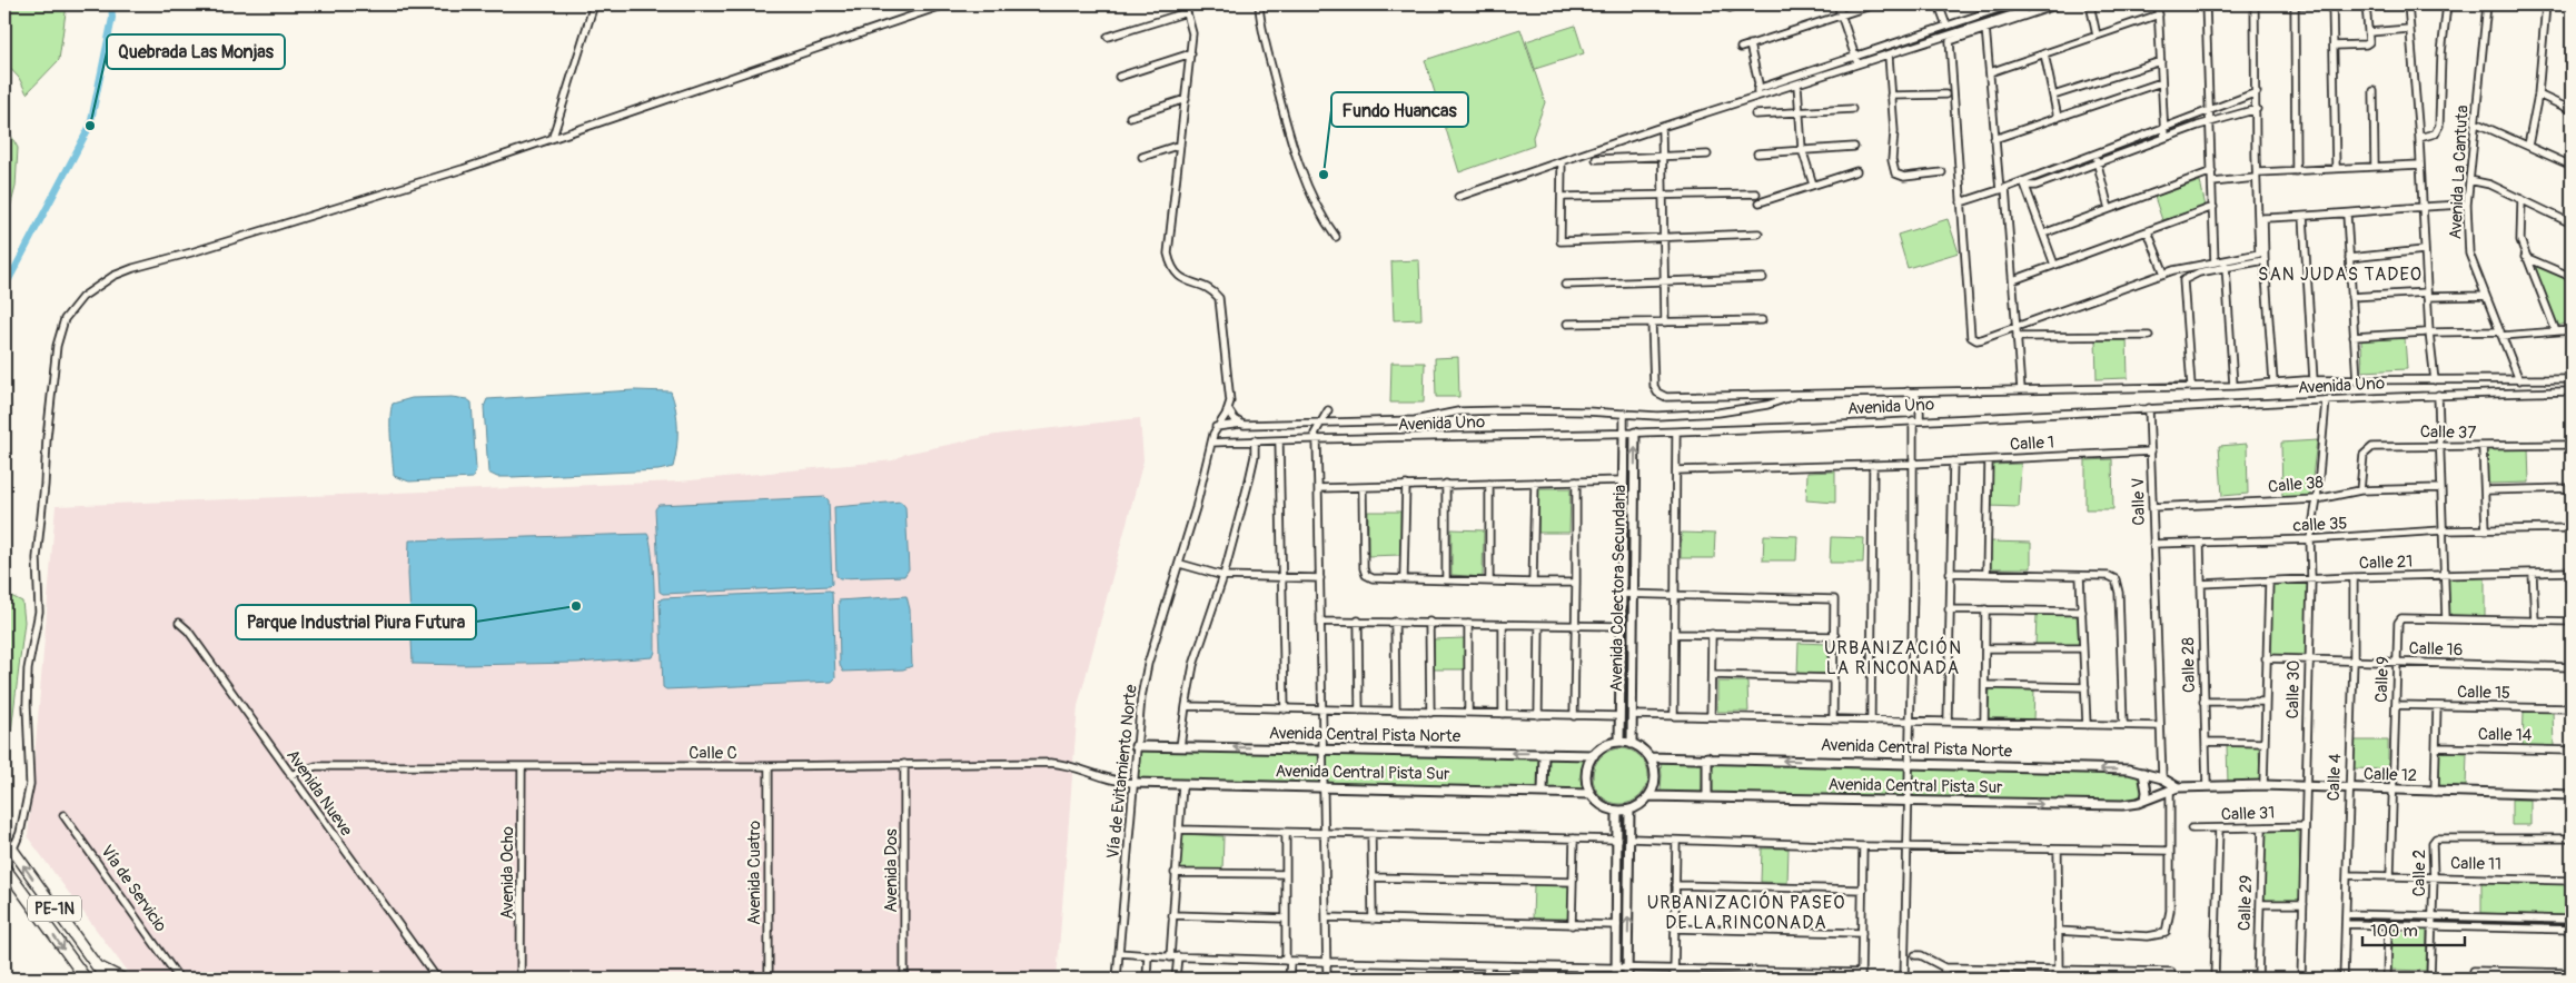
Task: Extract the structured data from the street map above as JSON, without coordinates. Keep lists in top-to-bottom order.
{
  "streets": {
    "highway": ["PE-1N"],
    "street": [
      "Avenida La Cantuta",
      "Avenida Uno",
      "Calle 37",
      "Calle 1",
      "Calle 38",
      "Calle V",
      "calle 35",
      "Calle 21",
      "Avenida Colectora Secundaria",
      "Calle 16",
      "Calle 28",
      "Calle 9",
      "Calle 30",
      "Calle 15",
      "Avenida Central Pista Norte",
      "Calle 14",
      "Calle C",
      "Vía de Evitamiento Norte",
      "Avenida Central Pista Sur",
      "Calle 12",
      "Calle 4",
      "Avenida Nueve",
      "Calle 31",
      "Calle 11",
      "Avenida Dos",
      "Avenida Ocho",
      "Avenida Cuatro",
      "Calle 2",
      "Vía de Servicio",
      "Calle 29"
    ]
  },
  "crossings": [
    ["Avenida La Cantuta", "Avenida Uno"],
    ["Avenida Uno", "Calle V"],
    ["Avenida Uno", "Avenida Colectora Secundaria"],
    ["Avenida Uno", "Calle 30"],
    ["Avenida Uno", "Vía de Evitamiento Norte"],
    ["Calle 37", "Calle 38"],
    ["Calle 1", "Calle V"],
    ["Calle 38", "Calle V"],
    ["Calle 38", "Calle 30"],
    ["Calle V", "Avenida Central Pista Norte"],
    ["calle 35", "Calle 28"],
    ["calle 35", "Calle 30"],
    ["Calle 21", "Calle 28"],
    ["Calle 21", "Calle 30"],
    ["Calle 21", "Calle 4"],
    ["Avenida Colectora Secundaria", "Avenida Central Pista Norte"],
    ["Avenida Colectora Secundaria", "Avenida Central Pista Sur"],
    ["Calle 16", "Calle 9"],
    ["Calle 16", "Calle 30"],
    ["Calle 16", "Calle 4"],
    ["Calle 28", "Calle 12"],
    ["Calle 9", "Calle 15"],
    ["Calle 9", "Calle 12"],
    ["Calle 9", "Calle 11"],
    ["Calle 30", "Calle 12"],
    ["Calle 30", "Calle 31"],
    ["Avenida Central Pista Norte", "Vía de Evitamiento Norte"],
    ["Avenida Central Pista Norte", "Avenida Central Pista Sur"],
    ["Avenida Central Pista Norte", "Calle 12"],
    ["Calle C", "Vía de Evitamiento Norte"],
    ["Calle C", "Avenida Central Pista Sur"],
    ["Calle C", "Avenida Nueve"],
    ["Calle C", "Avenida Dos"],
    ["Calle C", "Avenida Ocho"],
    ["Calle C", "Avenida Cuatro"],
    ["Vía de Evitamiento Norte", "Avenida Central Pista Sur"],
    ["Avenida Central Pista Sur", "Calle 12"],
    ["Calle 12", "Calle 4"],
    ["Calle 4", "Calle 11"],
    ["Calle 31", "Calle 29"],
    ["Calle 11", "Calle 2"]
  ],
  "districts": ["SAN JUDAS TADEO", "URBANIZACIÓN LA RINCONADA", "URBANIZACIÓN PASEO DE LA RINCONADA"],
  "places": ["Quebrada Las Monjas", "Fundo Huancas", "Parque Industrial Piura Futura"],
  "scale_bar": "100 m"
}
